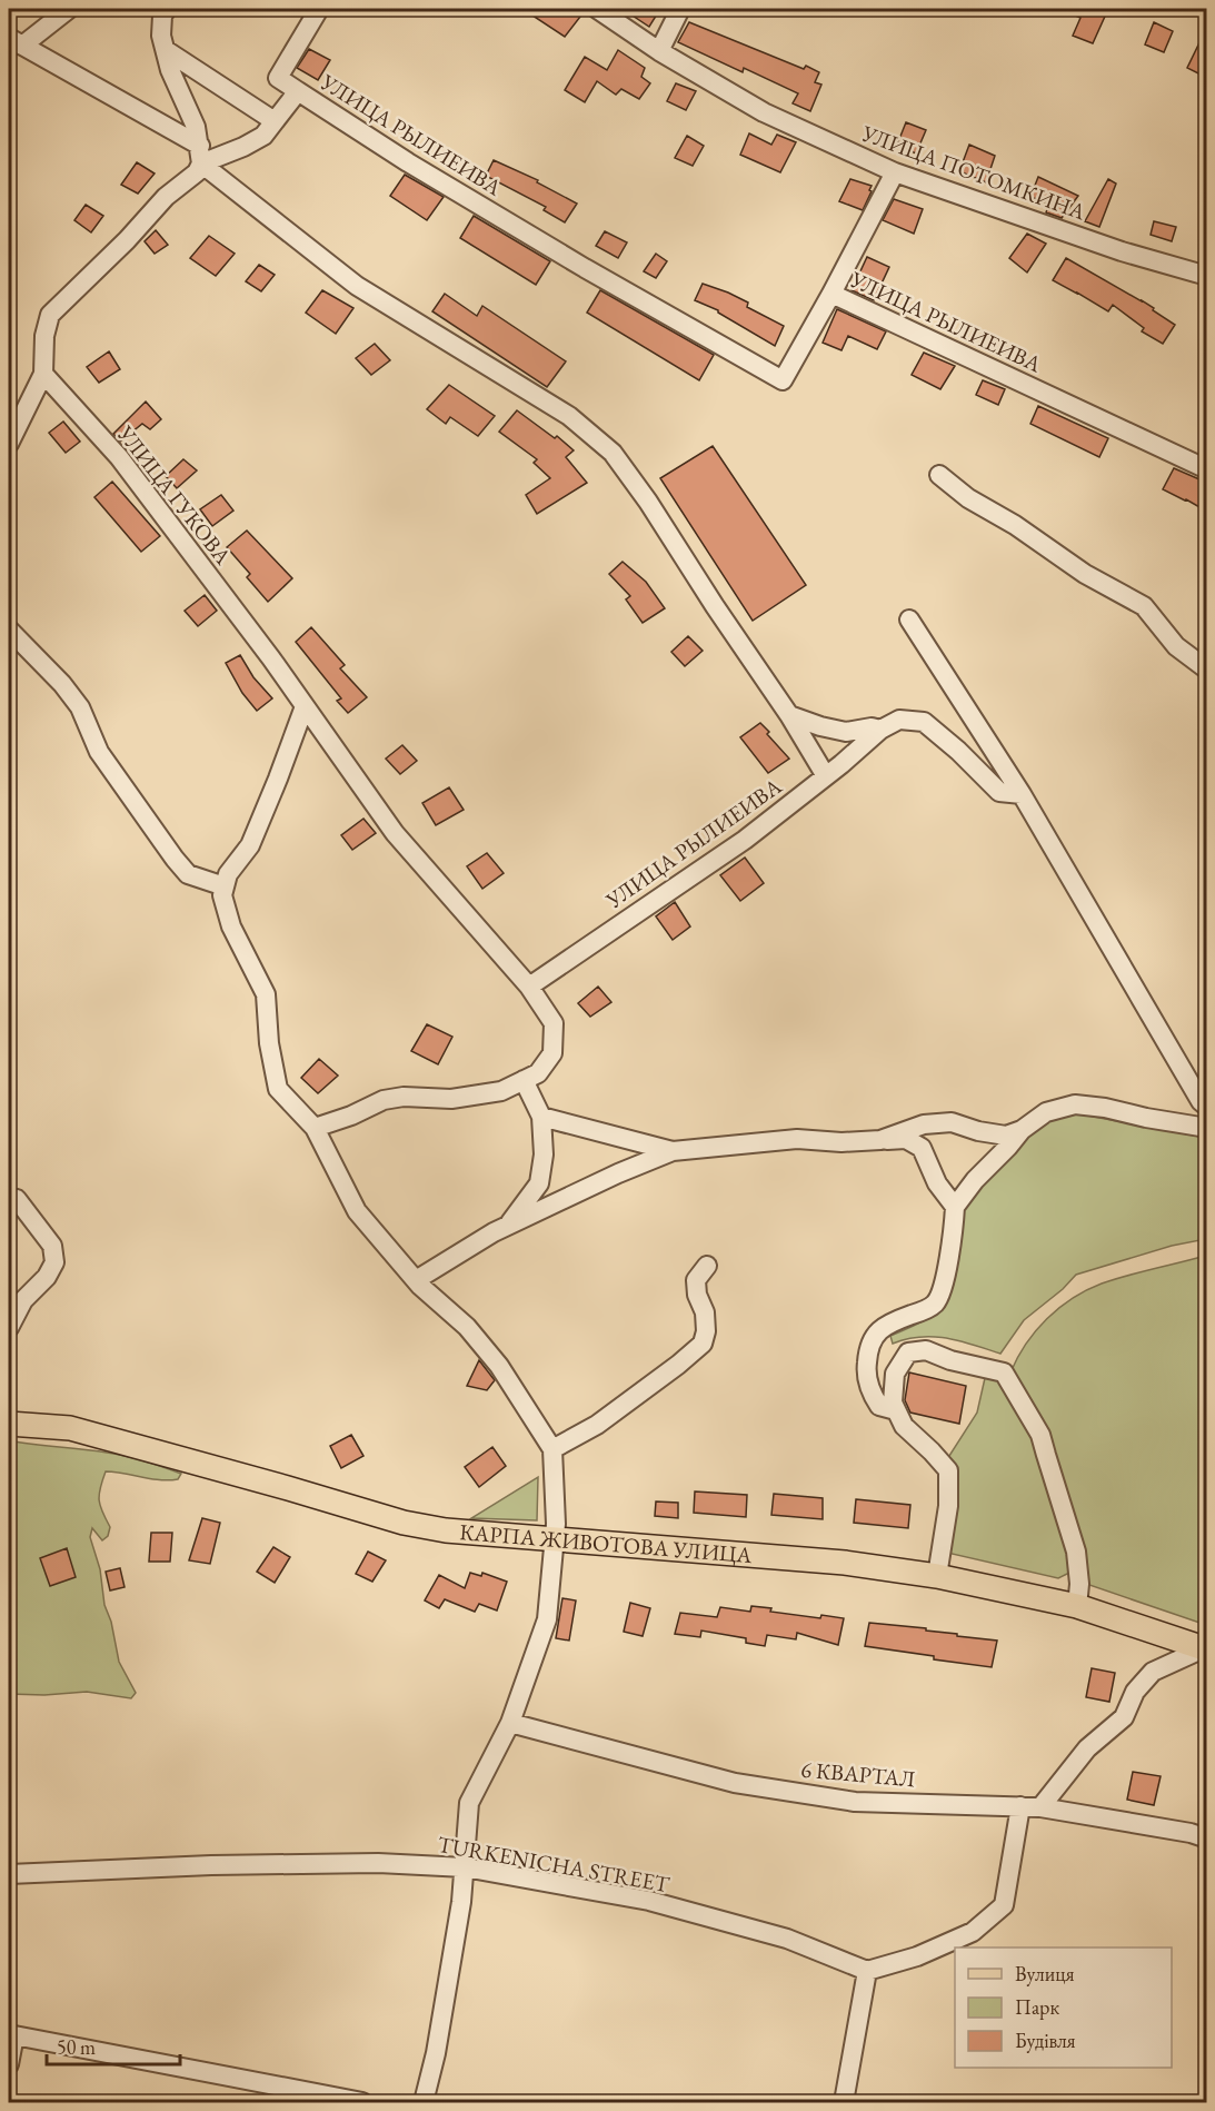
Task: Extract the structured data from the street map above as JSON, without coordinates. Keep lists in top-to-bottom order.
{
  "streets": {
    "main road": ["КАРПА ЖИВОТОВА УЛИЦА"],
    "street": [
      "УЛИЦА РЫЛИЕИВА",
      "УЛИЦА ПОТОМКИНА",
      "УЛИЦА ГУКОВА",
      "6 КВАРТАЛ",
      "TURKENICHA STREET"
    ]
  },
  "crossings": [
    ["УЛИЦА РЫЛИЕИВА", "УЛИЦА ГУКОВА"]
  ],
  "legend": ["Вулиця", "Парк", "Будівля"],
  "scale_bar": "50 m"
}
